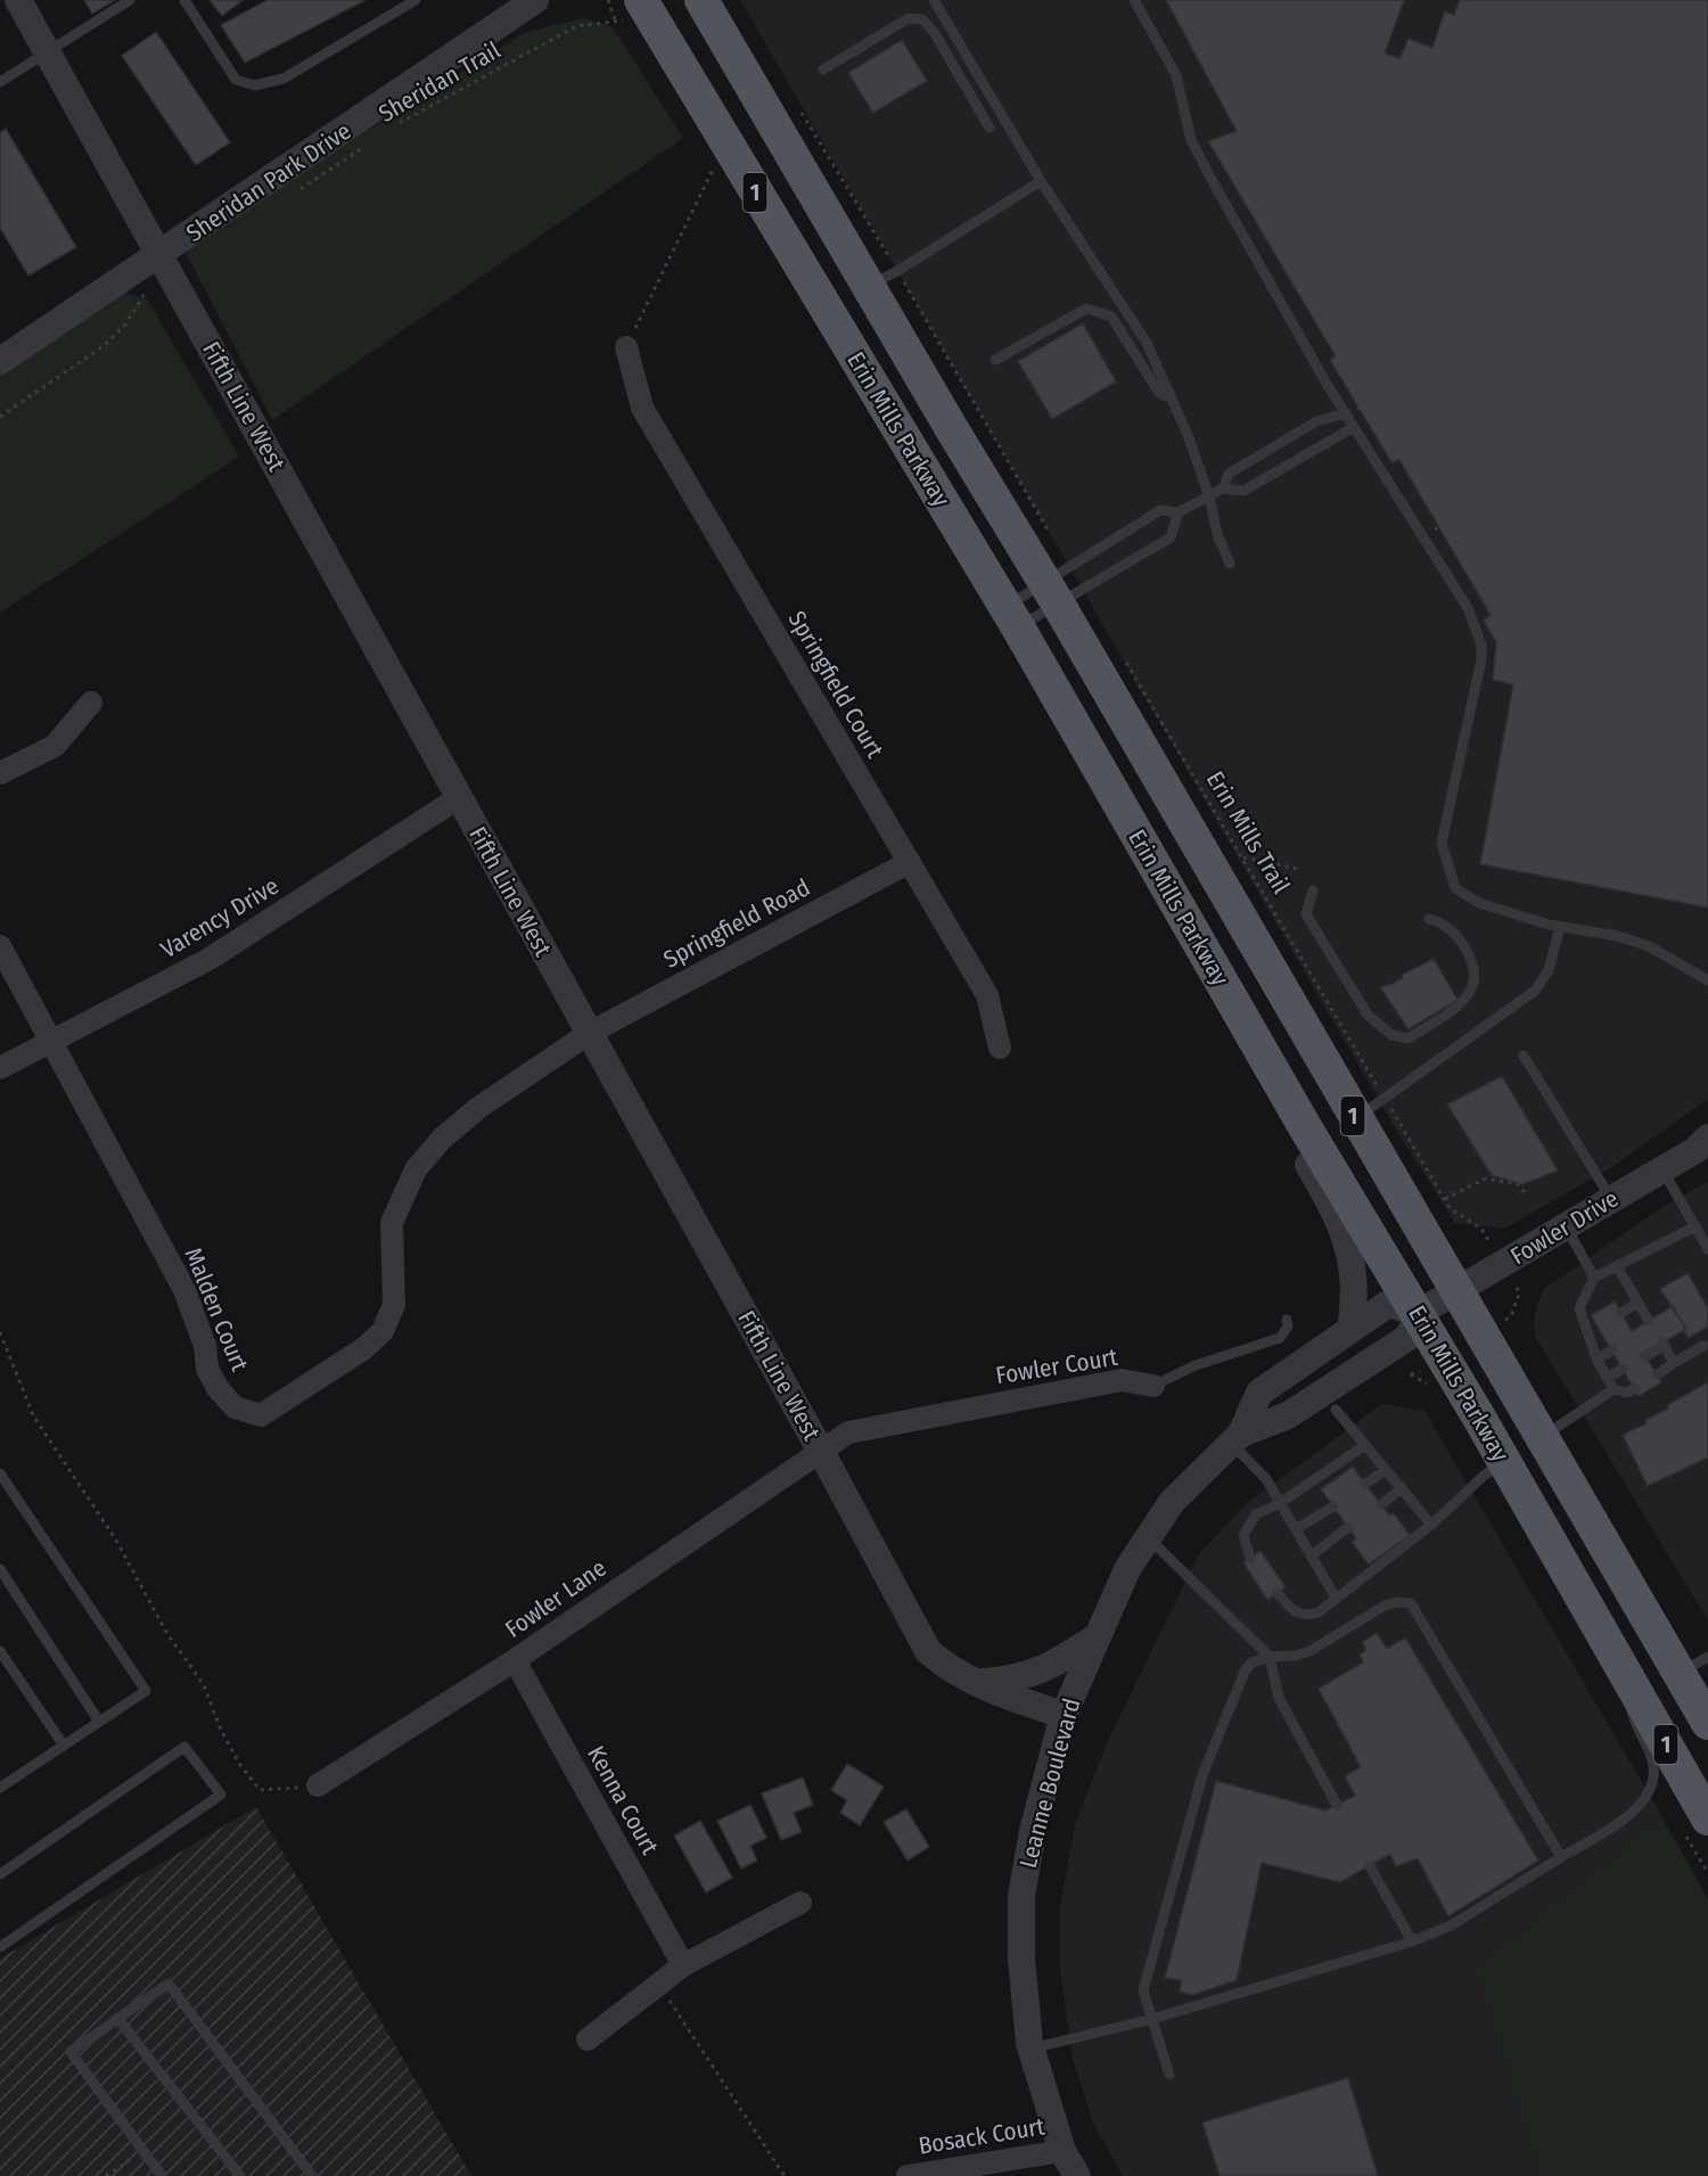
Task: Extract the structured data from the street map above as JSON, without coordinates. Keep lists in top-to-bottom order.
{
  "streets": {
    "main road": ["1", "Erin Mills Parkway"],
    "street": [
      "Sheridan Park Drive",
      "Fifth Line West",
      "Springfield Court",
      "Varency Drive",
      "Springfield Road",
      "Fowler Drive",
      "Malden Court",
      "Fowler Court",
      "Fowler Lane",
      "Leanne Boulevard",
      "Kenna Court",
      "Bosack Court"
    ],
    "path": ["Sheridan Trail", "Erin Mills Trail"]
  },
  "crossings": [
    ["Sheridan Park Drive", "Fifth Line West"],
    ["Fifth Line West", "Varency Drive"],
    ["Fifth Line West", "Springfield Road"],
    ["Fifth Line West", "Malden Court"],
    ["Fifth Line West", "Fowler Court"],
    ["Fifth Line West", "Fowler Lane"],
    ["Fifth Line West", "Leanne Boulevard"],
    ["Erin Mills Parkway", "Fowler Drive"],
    ["Erin Mills Parkway", "Leanne Boulevard"],
    ["Springfield Court", "Springfield Road"],
    ["Varency Drive", "Malden Court"],
    ["Springfield Road", "Malden Court"],
    ["Fowler Drive", "Leanne Boulevard"],
    ["Fowler Court", "Fowler Lane"],
    ["Fowler Lane", "Kenna Court"],
    ["Leanne Boulevard", "Bosack Court"]
  ]
}
